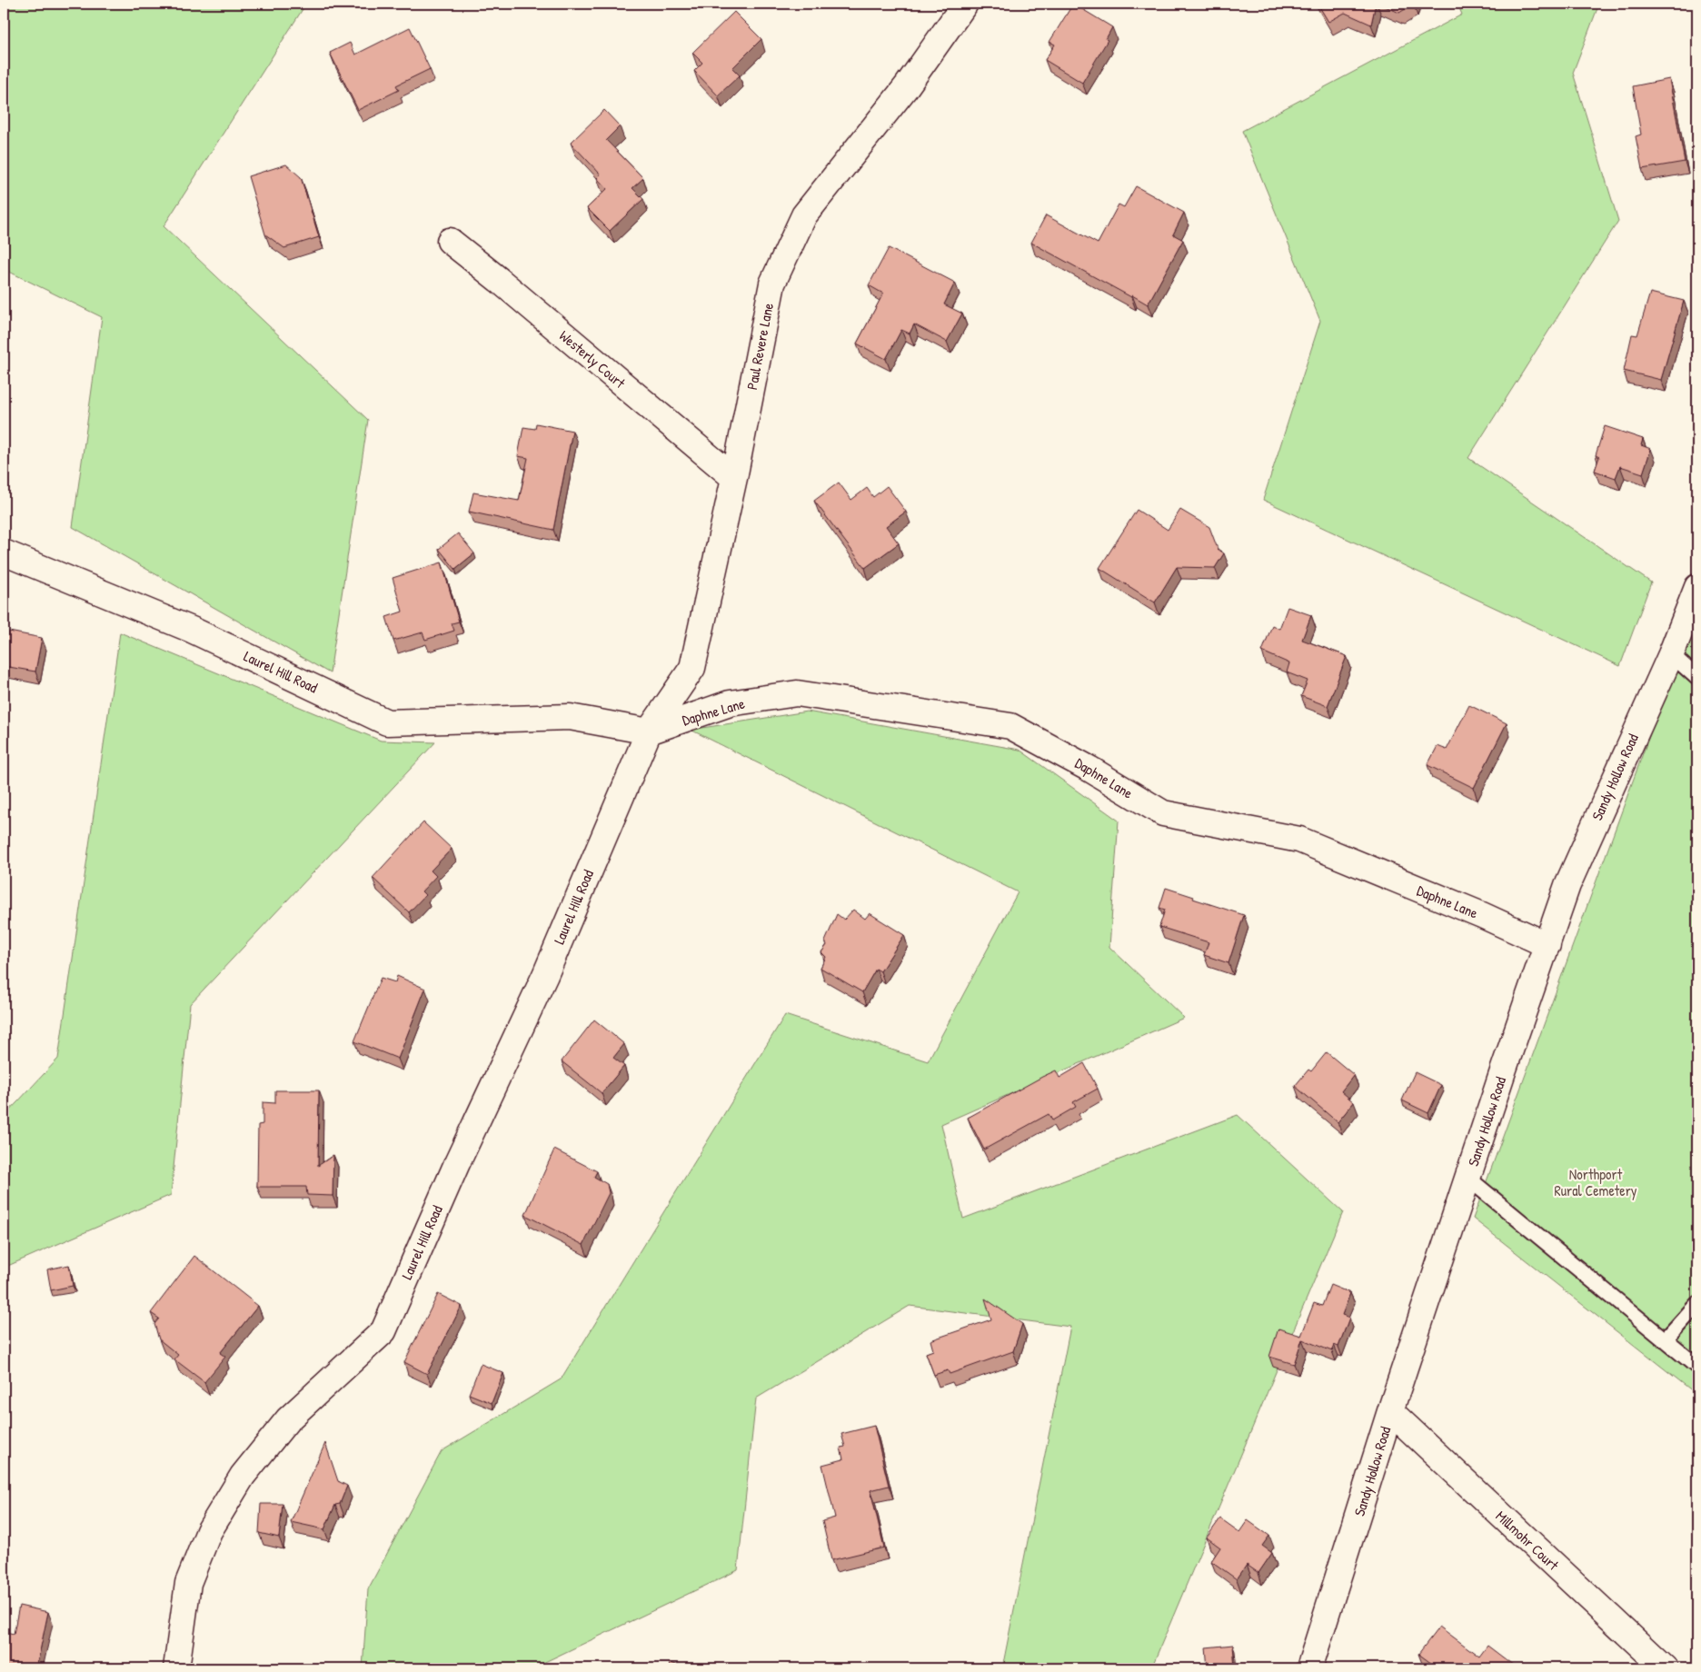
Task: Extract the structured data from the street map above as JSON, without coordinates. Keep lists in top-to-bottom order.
{
  "streets": {
    "street": [
      "Paul Revere Lane",
      "Westerly Court",
      "Laurel Hill Road",
      "Daphne Lane",
      "Sandy Hollow Road",
      "Millmohr Court"
    ]
  },
  "crossings": [
    ["Paul Revere Lane", "Westerly Court"],
    ["Paul Revere Lane", "Laurel Hill Road"],
    ["Paul Revere Lane", "Daphne Lane"],
    ["Laurel Hill Road", "Daphne Lane"],
    ["Daphne Lane", "Sandy Hollow Road"],
    ["Sandy Hollow Road", "Millmohr Court"]
  ],
  "parks": ["Northport Rural Cemetery"]
}
